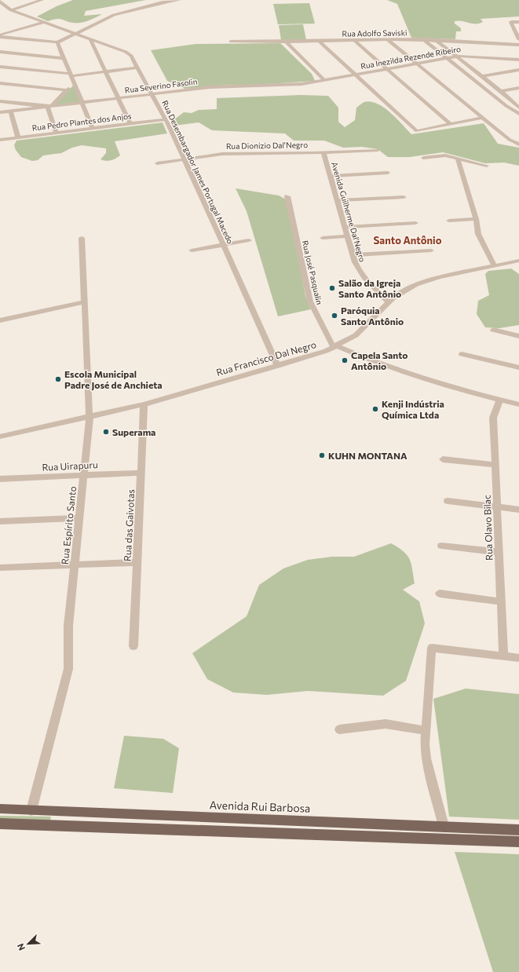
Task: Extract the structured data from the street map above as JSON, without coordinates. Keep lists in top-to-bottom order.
{
  "streets": {
    "main road": ["Avenida Rui Barbosa"],
    "street": [
      "Rua Adolfo Saviski",
      "Rua Inezilda Rezende Ribeiro",
      "Rua Severino Fasolin",
      "Rua Pedro Plantes dos Anjos",
      "Rua Dionízio Dal'Negro",
      "Rua Desembargador James Portugal Macedo",
      "Avenida Guilherme Dal'Negro",
      "Rua José Pasqualin",
      "Rua Francisco Dal Negro",
      "Rua Uirapuru",
      "Rua Espírito Santo",
      "Rua das Gaivotas",
      "Rua Olavo Bilac"
    ]
  },
  "crossings": [
    ["Rua Inezilda Rezende Ribeiro", "Rua Severino Fasolin"],
    ["Rua Severino Fasolin", "Rua Desembargador James Portugal Macedo"],
    ["Rua Pedro Plantes dos Anjos", "Rua Desembargador James Portugal Macedo"],
    ["Rua Dionízio Dal'Negro", "Rua Desembargador James Portugal Macedo"],
    ["Rua Dionízio Dal'Negro", "Avenida Guilherme Dal'Negro"],
    ["Rua Desembargador James Portugal Macedo", "Rua Francisco Dal Negro"],
    ["Avenida Guilherme Dal'Negro", "Rua Francisco Dal Negro"],
    ["Rua José Pasqualin", "Rua Francisco Dal Negro"],
    ["Rua Francisco Dal Negro", "Rua Espírito Santo"],
    ["Rua Francisco Dal Negro", "Rua das Gaivotas"],
    ["Rua Uirapuru", "Rua Espírito Santo"],
    ["Rua Uirapuru", "Rua das Gaivotas"],
    ["Rua Espírito Santo", "Avenida Rui Barbosa"]
  ],
  "districts": ["Santo Antônio"],
  "places": [
    "Salão da Igreja Santo Antônio",
    "Paróquia Santo Antônio",
    "Capela Santo Antônio",
    "Escola Municipal Padre José de Anchieta",
    "Kenji Indústria Química Ltda",
    "Superama",
    "KUHN MONTANA"
  ],
  "north": "bottom left"
}
